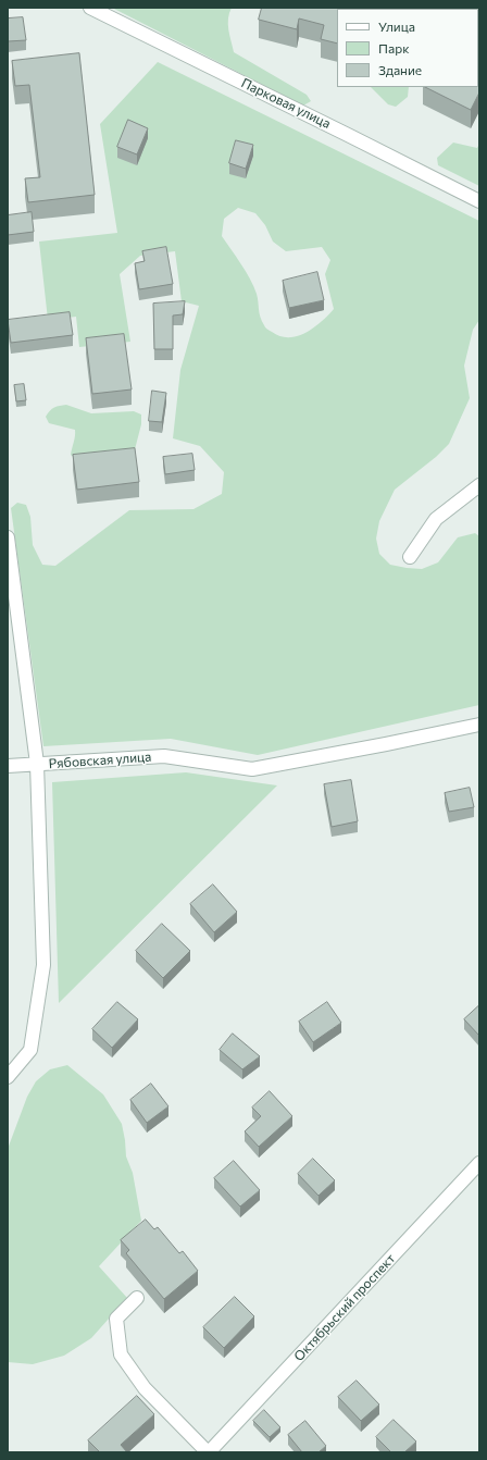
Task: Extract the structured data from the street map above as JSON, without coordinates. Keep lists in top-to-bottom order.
{
  "streets": {
    "street": ["Парковая улица", "Рябовская улица", "Октябрьский проспект"]
  },
  "legend": ["Улица", "Парк", "Здание"]
}
